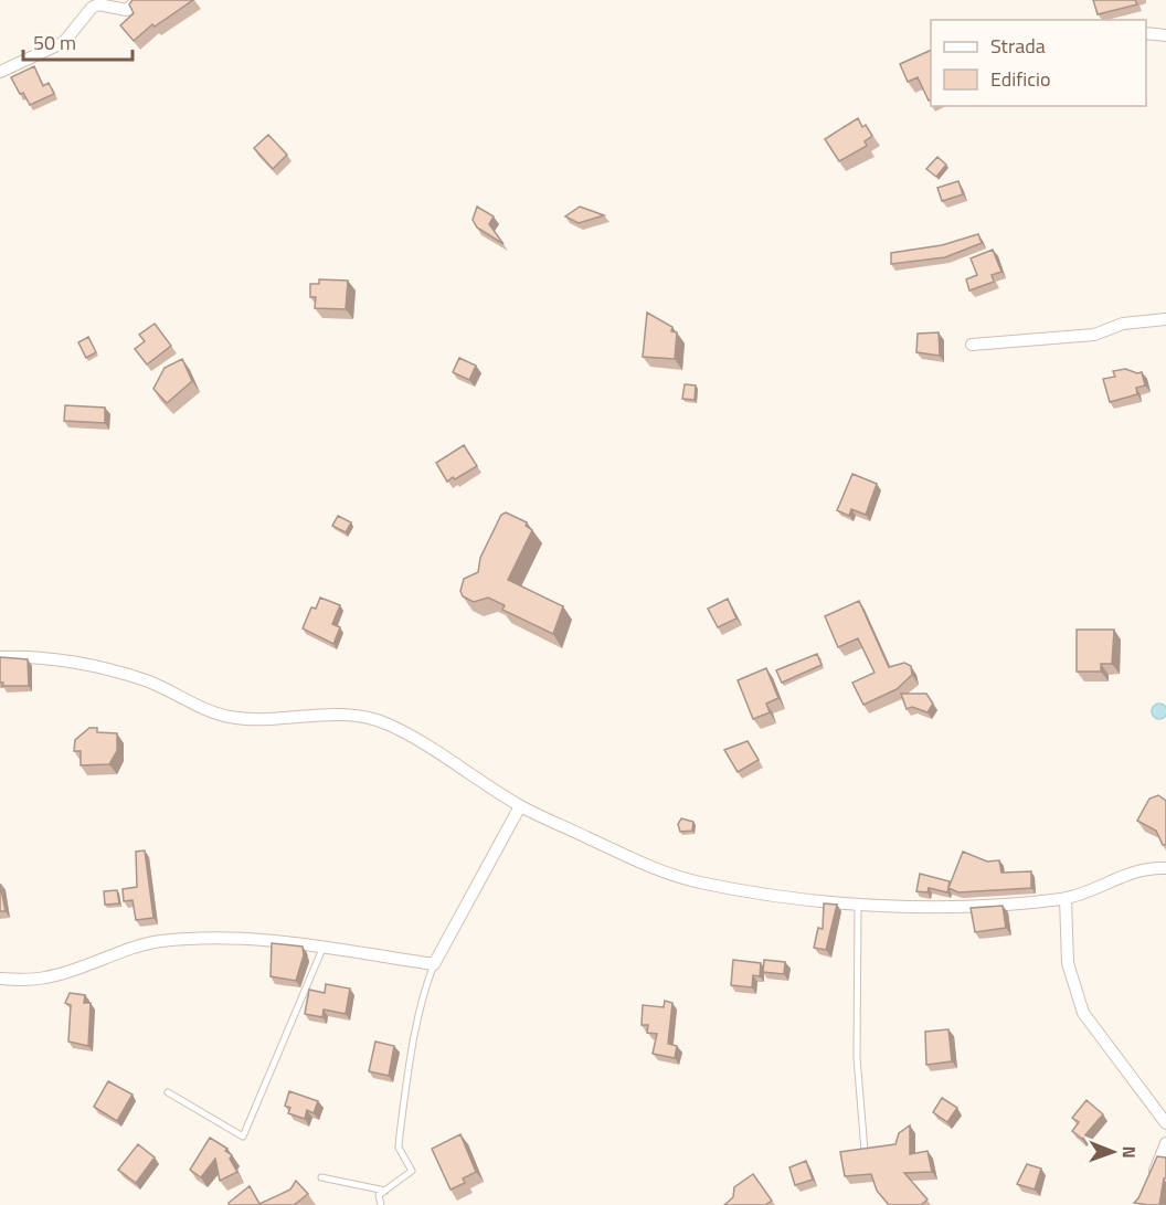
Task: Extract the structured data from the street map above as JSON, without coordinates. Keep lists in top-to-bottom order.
{
  "legend": ["Strada", "Edificio"],
  "scale_bar": "50 m",
  "north": "right"
}
